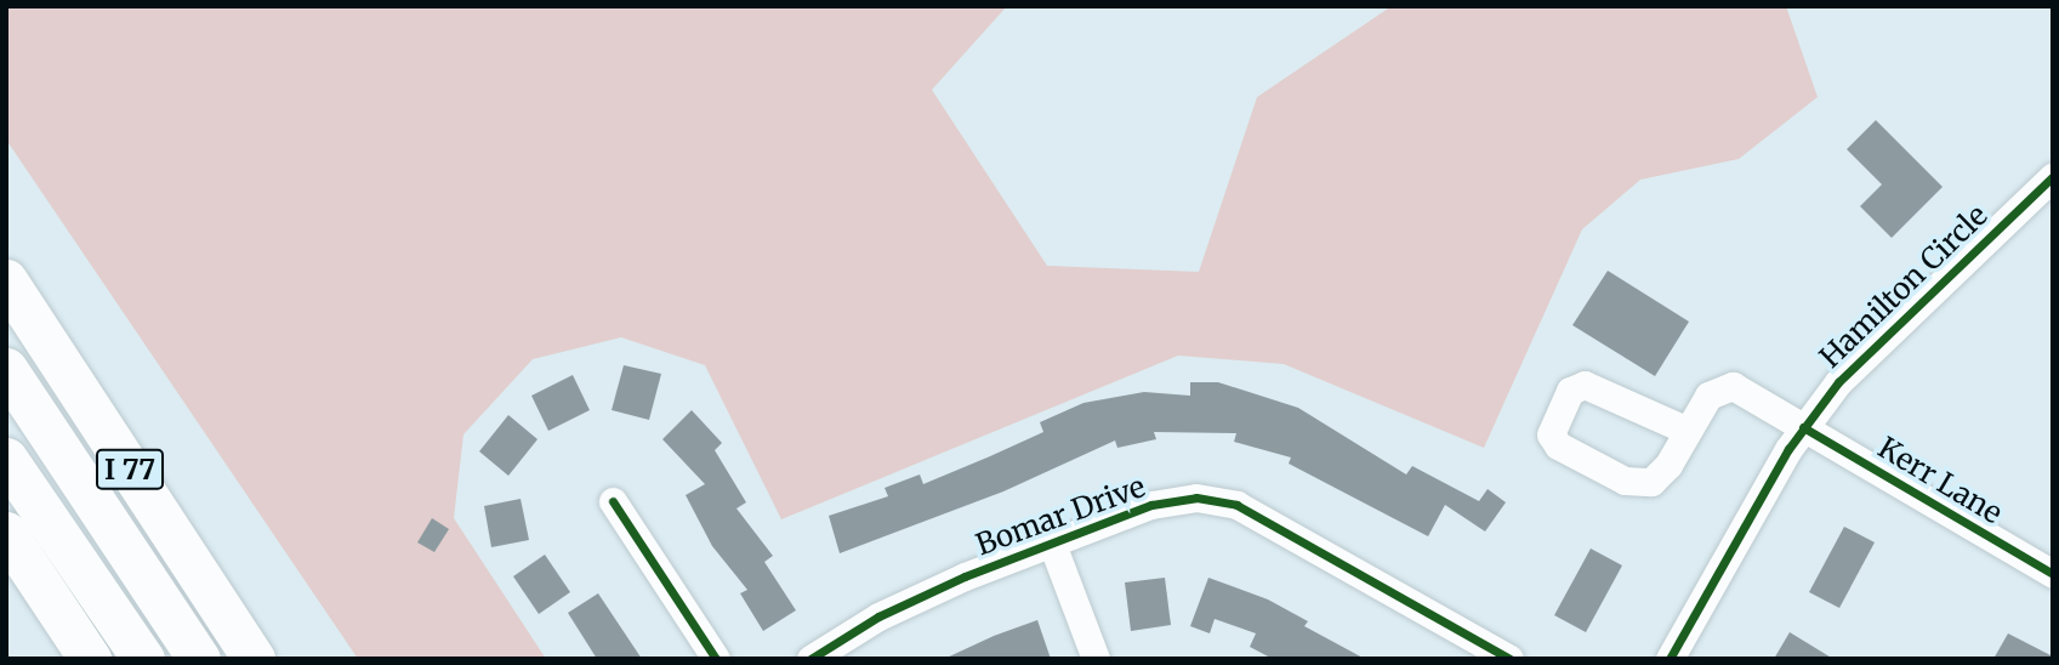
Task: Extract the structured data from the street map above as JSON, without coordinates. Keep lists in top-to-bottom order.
{
  "streets": {
    "highway": ["I 77"],
    "street": ["Hamilton Circle", "Kerr Lane", "Bomar Drive"]
  },
  "crossings": [
    ["Hamilton Circle", "Kerr Lane"]
  ]
}
